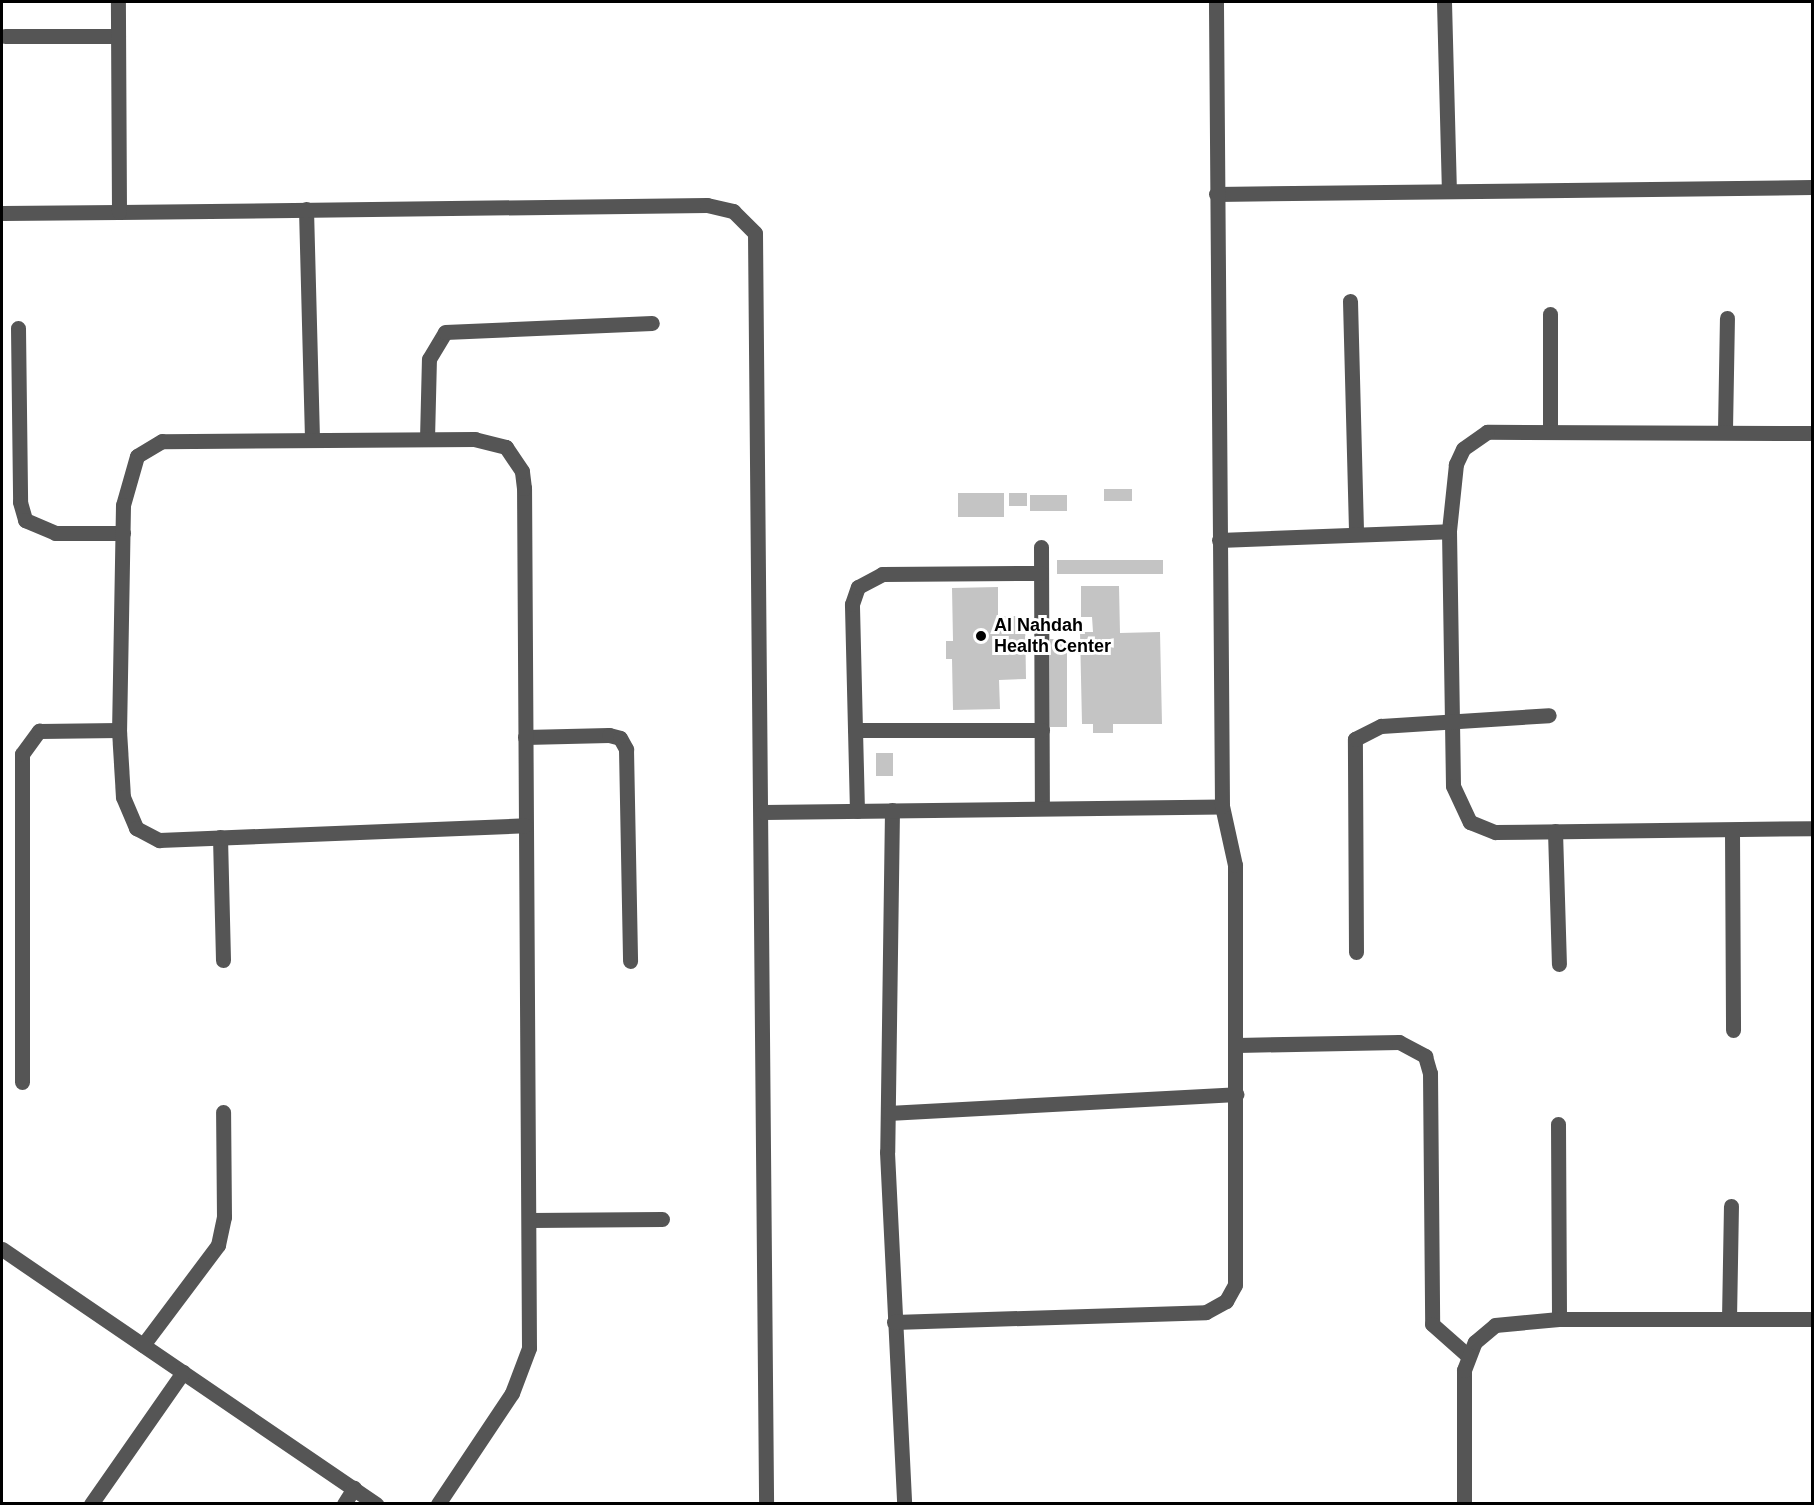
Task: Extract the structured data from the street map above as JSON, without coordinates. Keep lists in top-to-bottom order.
{
  "places": ["Al Nahdah Health Center"]
}
